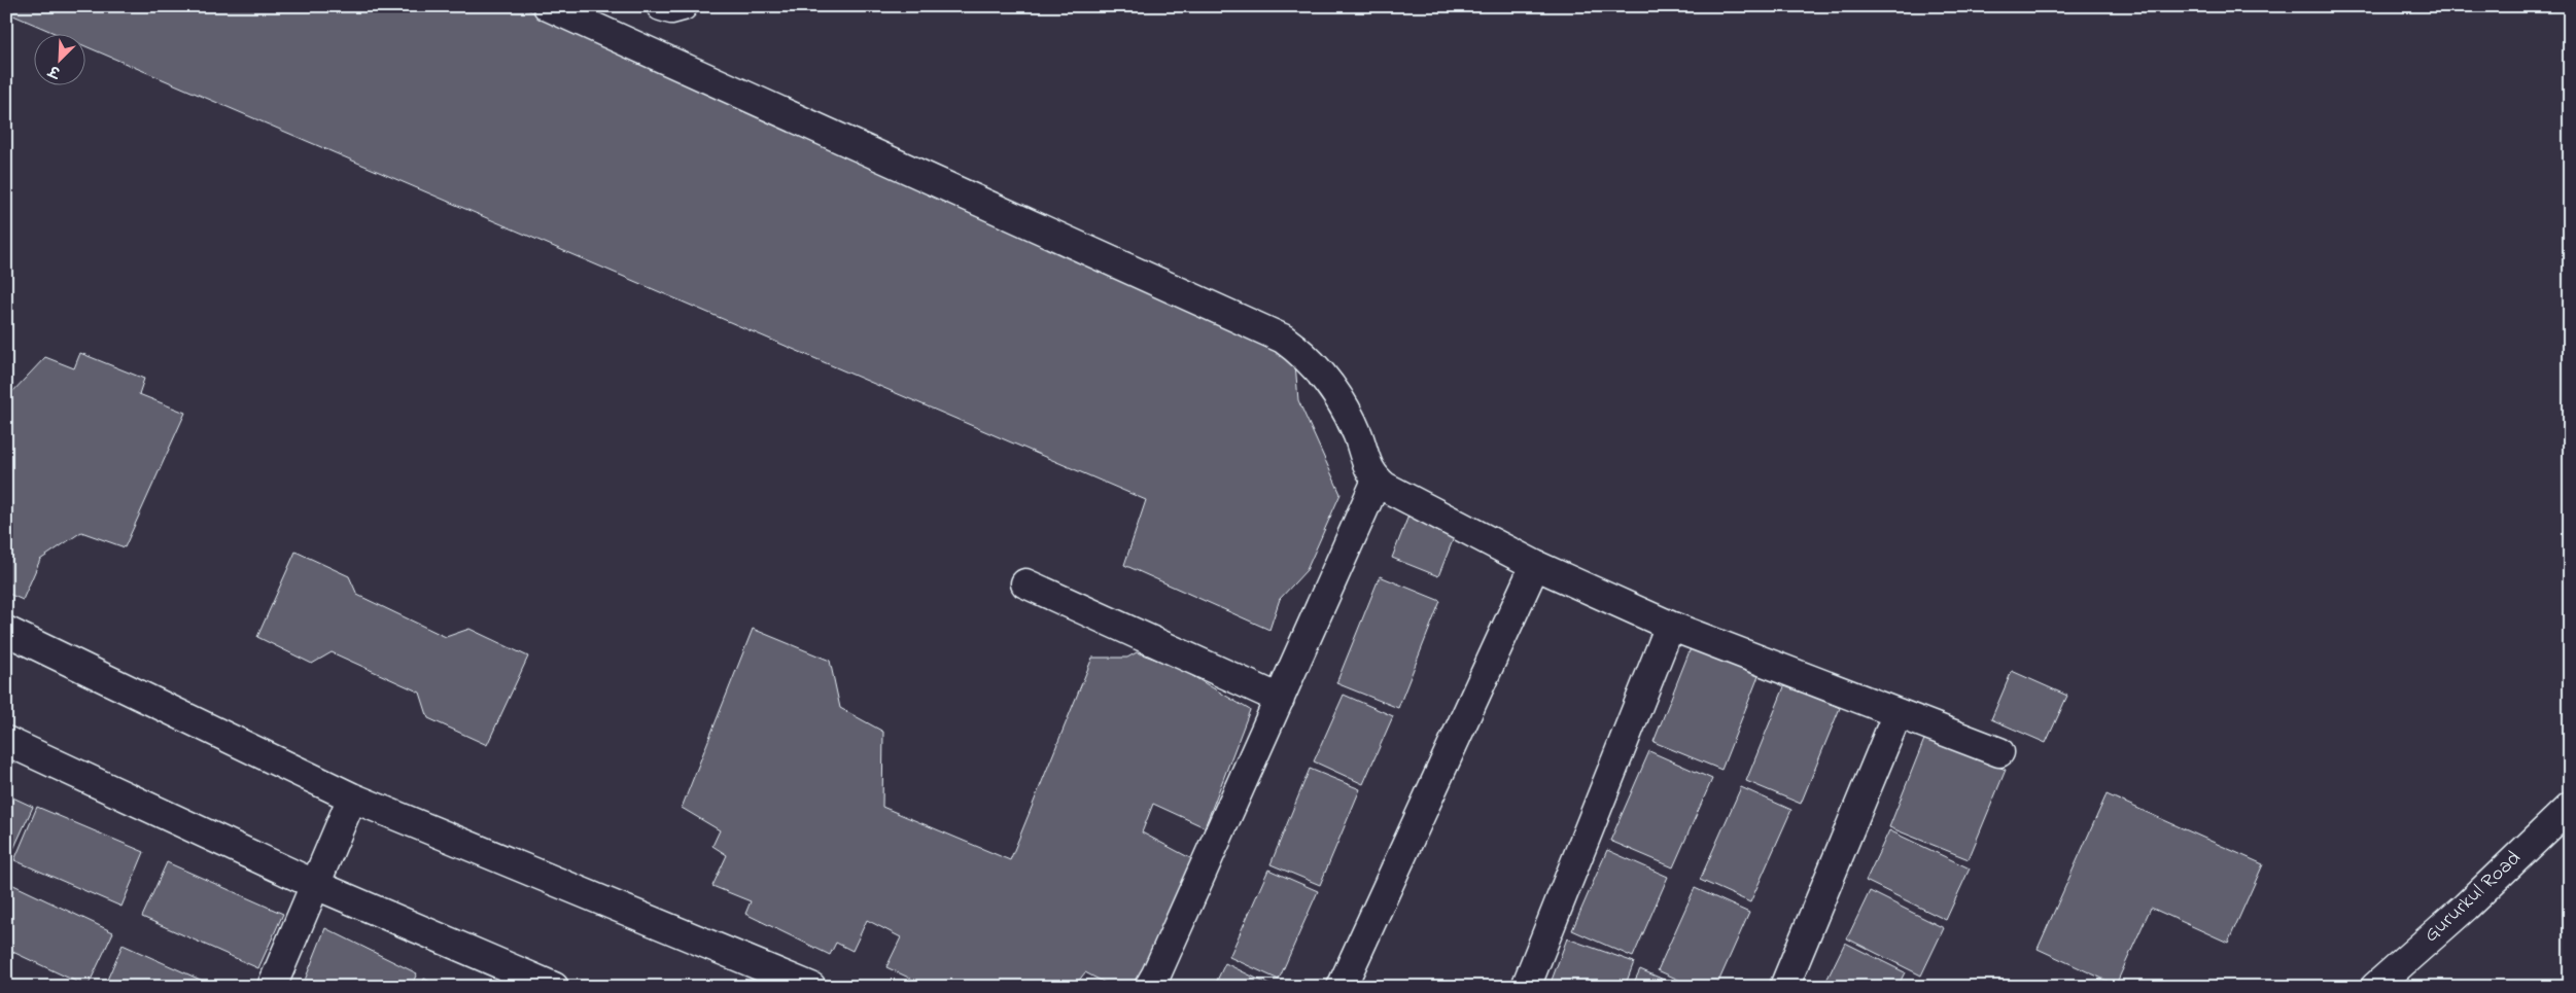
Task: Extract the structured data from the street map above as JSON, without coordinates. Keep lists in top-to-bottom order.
{
  "streets": {
    "street": ["Gururkul Road"]
  },
  "north": "bottom left"
}
